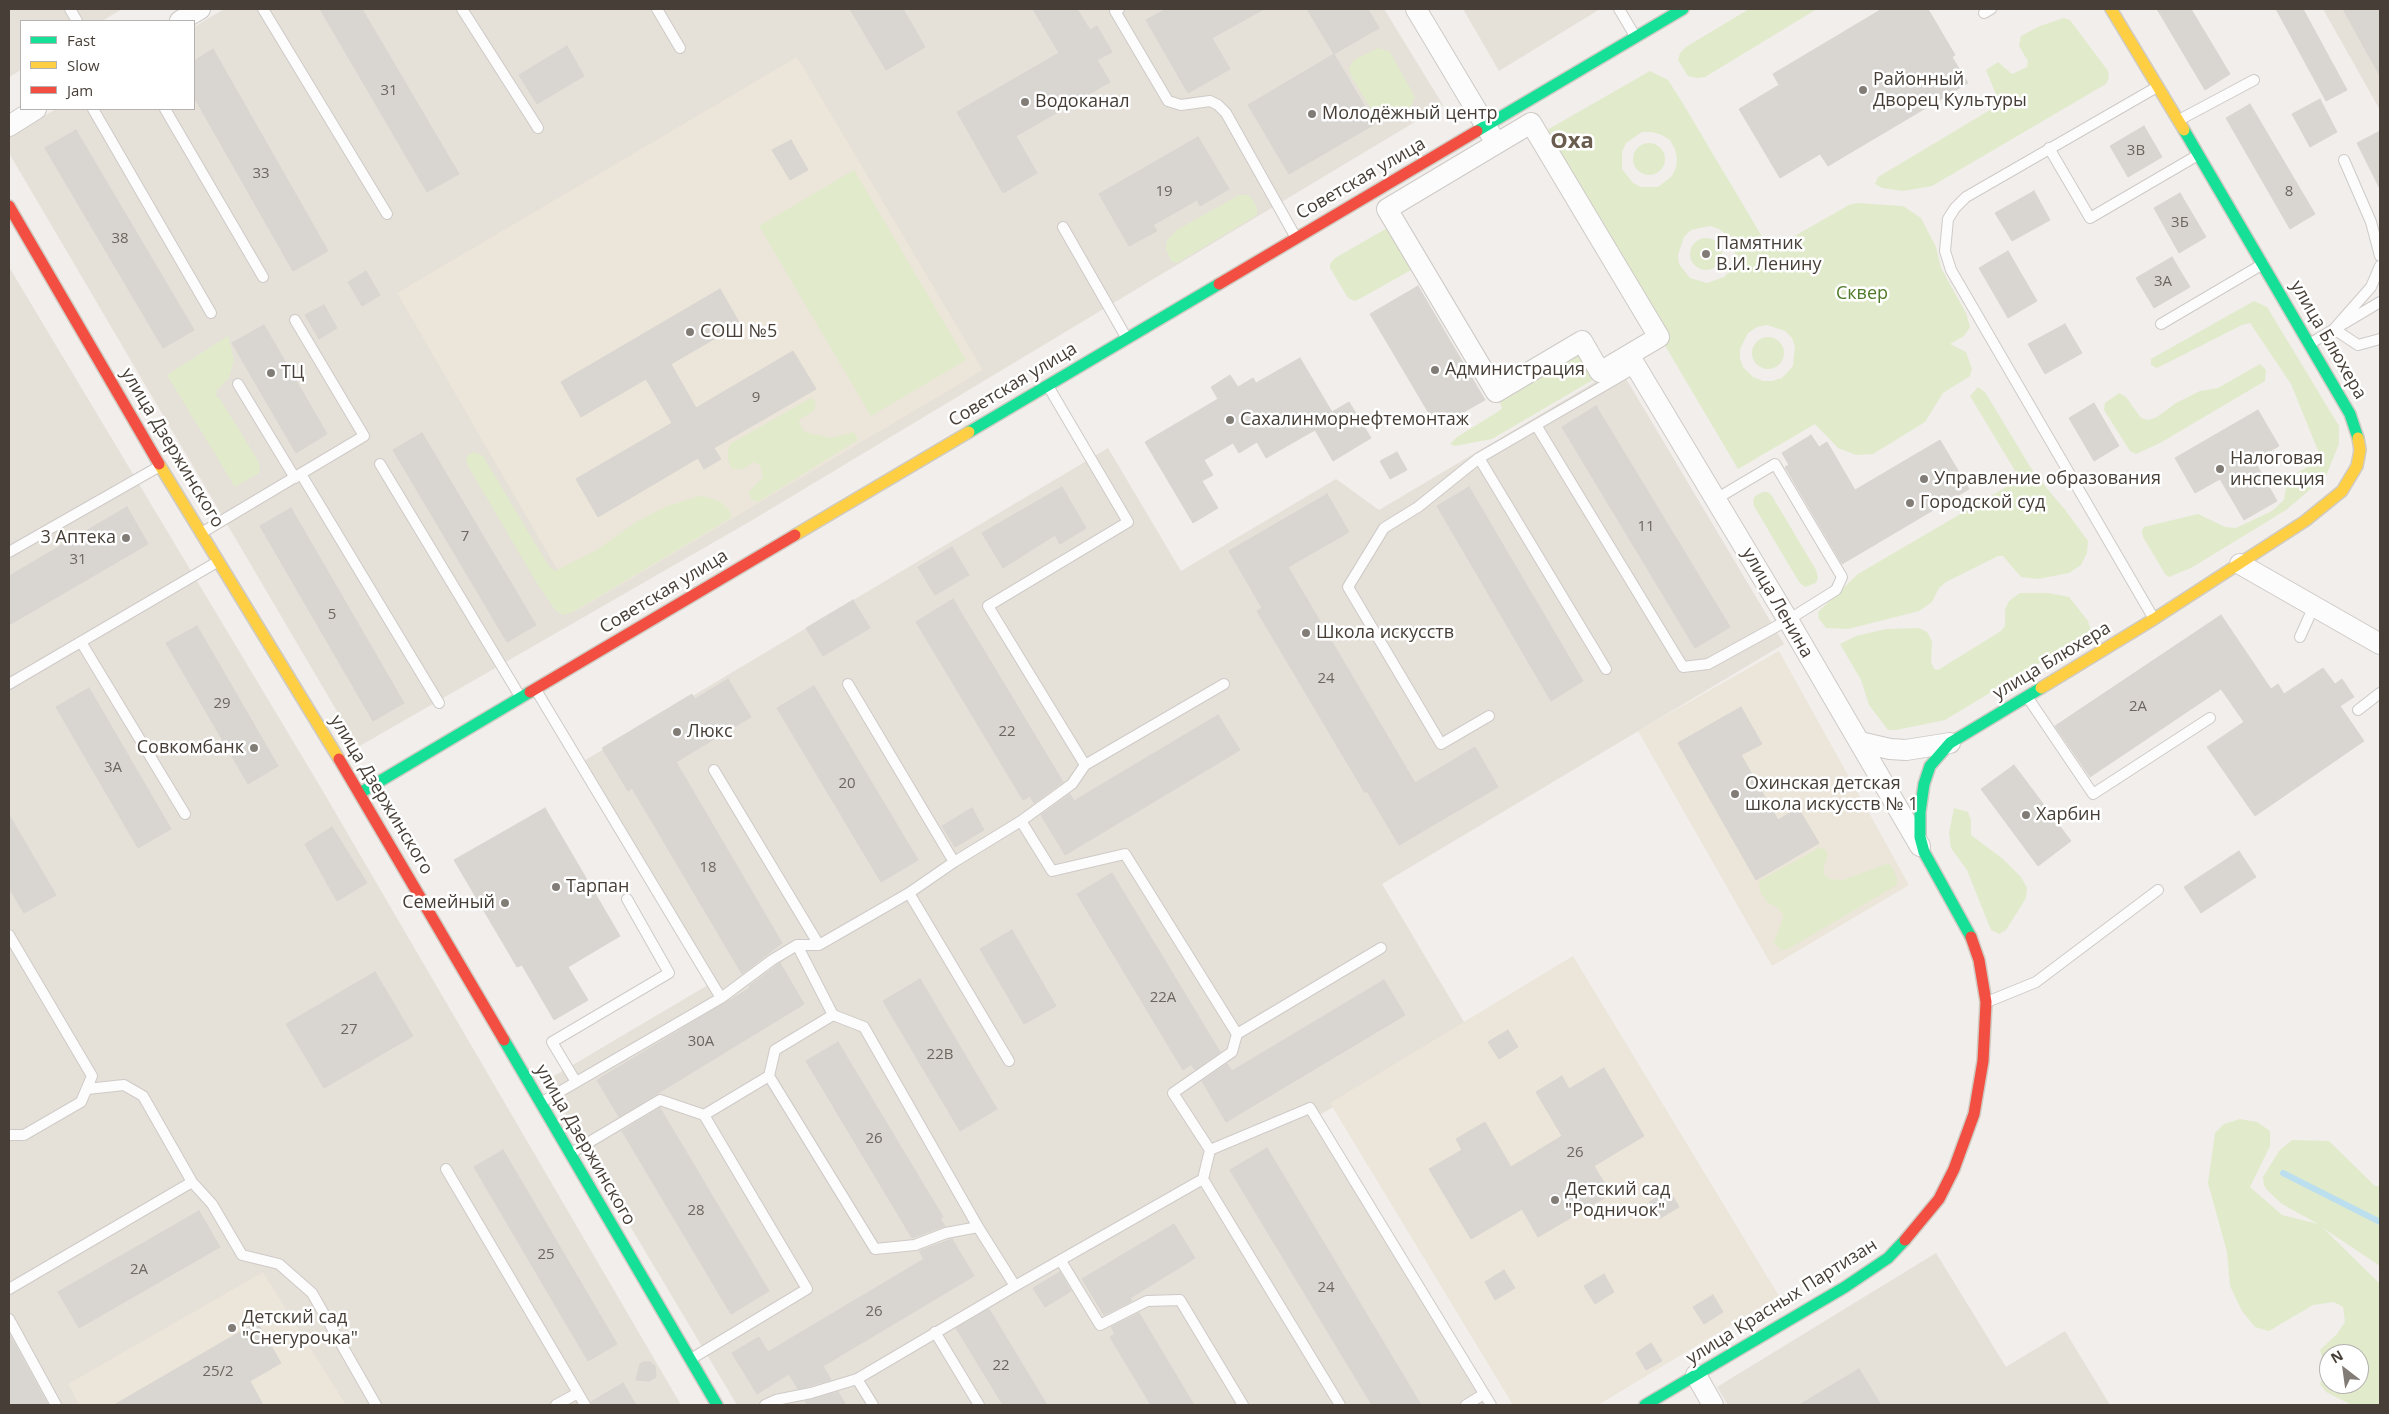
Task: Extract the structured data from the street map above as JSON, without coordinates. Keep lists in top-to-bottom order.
{
  "streets": {
    "street": [
      "Советская улица",
      "улица Блюхера",
      "улица Дзержинского",
      "улица Ленина",
      "улица Красных Партизан"
    ]
  },
  "crossings": [
    ["Советская улица", "улица Дзержинского"],
    ["улица Блюхера", "улица Ленина"],
    ["улица Блюхера", "улица Красных Партизан"],
    ["улица Ленина", "улица Красных Партизан"]
  ],
  "districts": ["Оха"],
  "parks": ["Сквер"],
  "places": [
    "Районный Дворец Культуры",
    "Водоканал",
    "Молодёжный центр",
    "Памятник В.И. Ленину",
    "СОШ №5",
    "Администрация",
    "ТЦ",
    "Сахалинморнефтемонтаж",
    "Налоговая инспекция",
    "Управление образования",
    "Городской суд",
    "3 Аптека",
    "Школа искусств",
    "Люкс",
    "Совкомбанк",
    "Охинская детская школа искусств № 1",
    "Харбин",
    "Тарпан",
    "Семейный",
    "Детский сад \"Родничок\"",
    "Детский сад \"Снегурочка\""
  ],
  "house_numbers": [
    "31",
    "3В",
    "33",
    "19",
    "8",
    "3Б",
    "38",
    "3А",
    "9",
    "11",
    "7",
    "31",
    "5",
    "24",
    "29",
    "2А",
    "22",
    "3А",
    "20",
    "18",
    "22А",
    "27",
    "30А",
    "22В",
    "26",
    "26",
    "28",
    "25",
    "2А",
    "24",
    "26",
    "22",
    "25/2"
  ],
  "legend": ["Fast", "Slow", "Jam"],
  "north": "top left"
}
